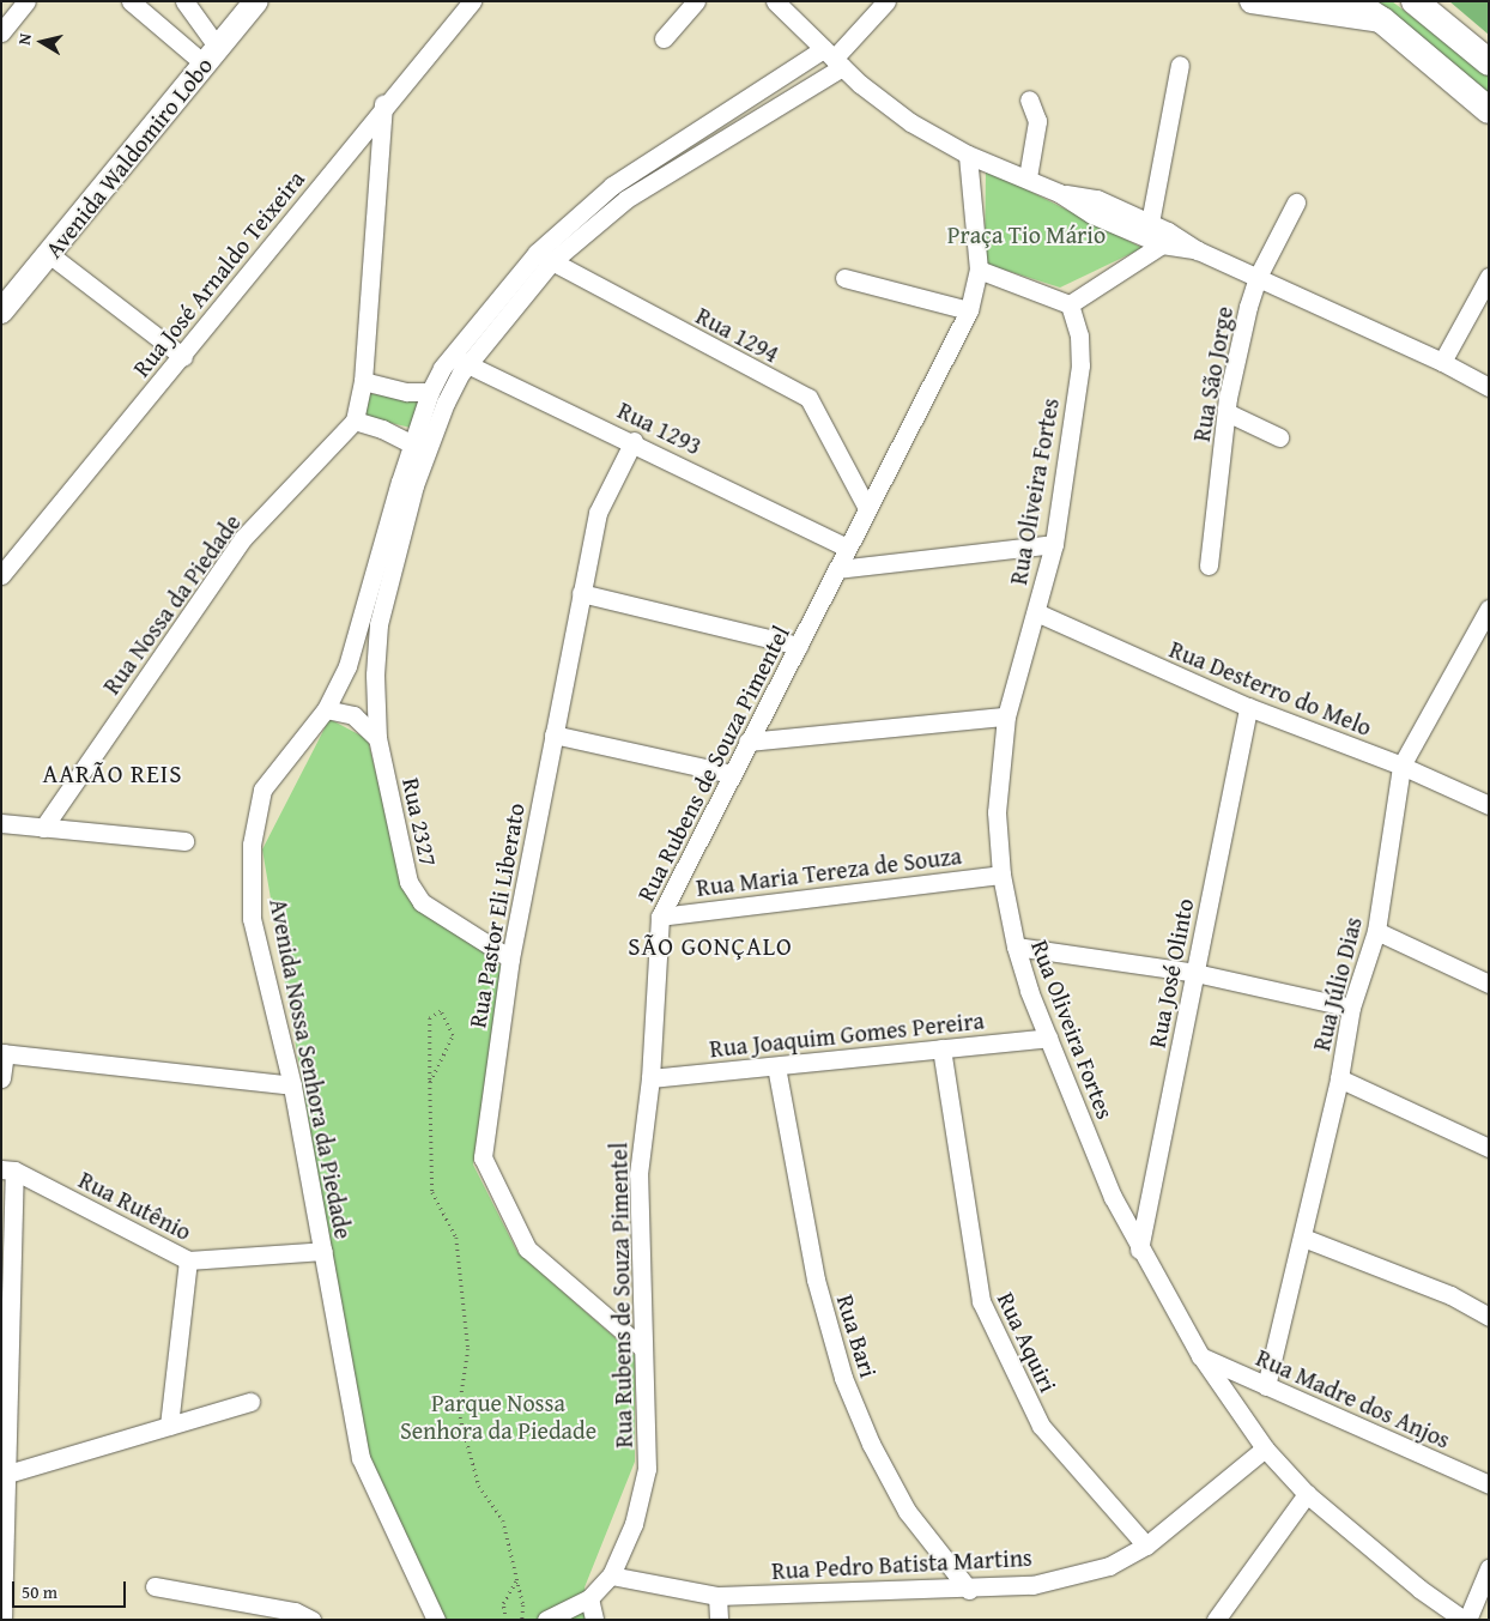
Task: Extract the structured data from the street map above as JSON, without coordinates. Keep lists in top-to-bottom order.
{
  "streets": {
    "main road": ["Avenida Waldomiro Lobo"],
    "street": [
      "Rua José Arnaldo Teixeira",
      "Rua 1294",
      "Rua São Jorge",
      "Rua 1293",
      "Rua Oliveira Fortes",
      "Rua Nossa da Piedade",
      "Rua Desterro do Melo",
      "Rua Rubens de Souza Pimentel",
      "Rua 2327",
      "Rua Maria Tereza de Souza",
      "Rua Pastor Eli Liberato",
      "Rua José Olinto",
      "Rua Júlio Dias",
      "Rua Joaquim Gomes Pereira",
      "Avenida Nossa Senhora da Piedade",
      "Rua Rutênio",
      "Rua Bari",
      "Rua Aquiri",
      "Rua Madre dos Anjos",
      "Rua Pedro Batista Martins"
    ]
  },
  "crossings": [
    ["Rua 1294", "Rua Rubens de Souza Pimentel"],
    ["Rua 1294", "Avenida Nossa Senhora da Piedade"],
    ["Rua 1293", "Rua Rubens de Souza Pimentel"],
    ["Rua 1293", "Rua Pastor Eli Liberato"],
    ["Rua 1293", "Avenida Nossa Senhora da Piedade"],
    ["Rua Oliveira Fortes", "Rua Desterro do Melo"],
    ["Rua Oliveira Fortes", "Rua Maria Tereza de Souza"],
    ["Rua Oliveira Fortes", "Rua José Olinto"],
    ["Rua Oliveira Fortes", "Rua Joaquim Gomes Pereira"],
    ["Rua Oliveira Fortes", "Rua Madre dos Anjos"],
    ["Rua Oliveira Fortes", "Rua Pedro Batista Martins"],
    ["Rua Desterro do Melo", "Rua José Olinto"],
    ["Rua Desterro do Melo", "Rua Júlio Dias"],
    ["Rua Rubens de Souza Pimentel", "Rua Maria Tereza de Souza"],
    ["Rua Rubens de Souza Pimentel", "Rua Pastor Eli Liberato"],
    ["Rua Rubens de Souza Pimentel", "Rua Joaquim Gomes Pereira"],
    ["Rua Rubens de Souza Pimentel", "Rua Pedro Batista Martins"],
    ["Rua 2327", "Rua Pastor Eli Liberato"],
    ["Rua 2327", "Avenida Nossa Senhora da Piedade"],
    ["Rua Júlio Dias", "Rua Madre dos Anjos"],
    ["Rua Joaquim Gomes Pereira", "Rua Bari"],
    ["Rua Joaquim Gomes Pereira", "Rua Aquiri"],
    ["Avenida Nossa Senhora da Piedade", "Rua Rutênio"],
    ["Rua Bari", "Rua Pedro Batista Martins"],
    ["Rua Aquiri", "Rua Pedro Batista Martins"]
  ],
  "districts": ["AARÃO REIS", "SÃO GONÇALO"],
  "parks": ["Praça Tio Mário", "Parque Nossa Senhora da Piedade"],
  "scale_bar": "50 m",
  "north": "left"
}
